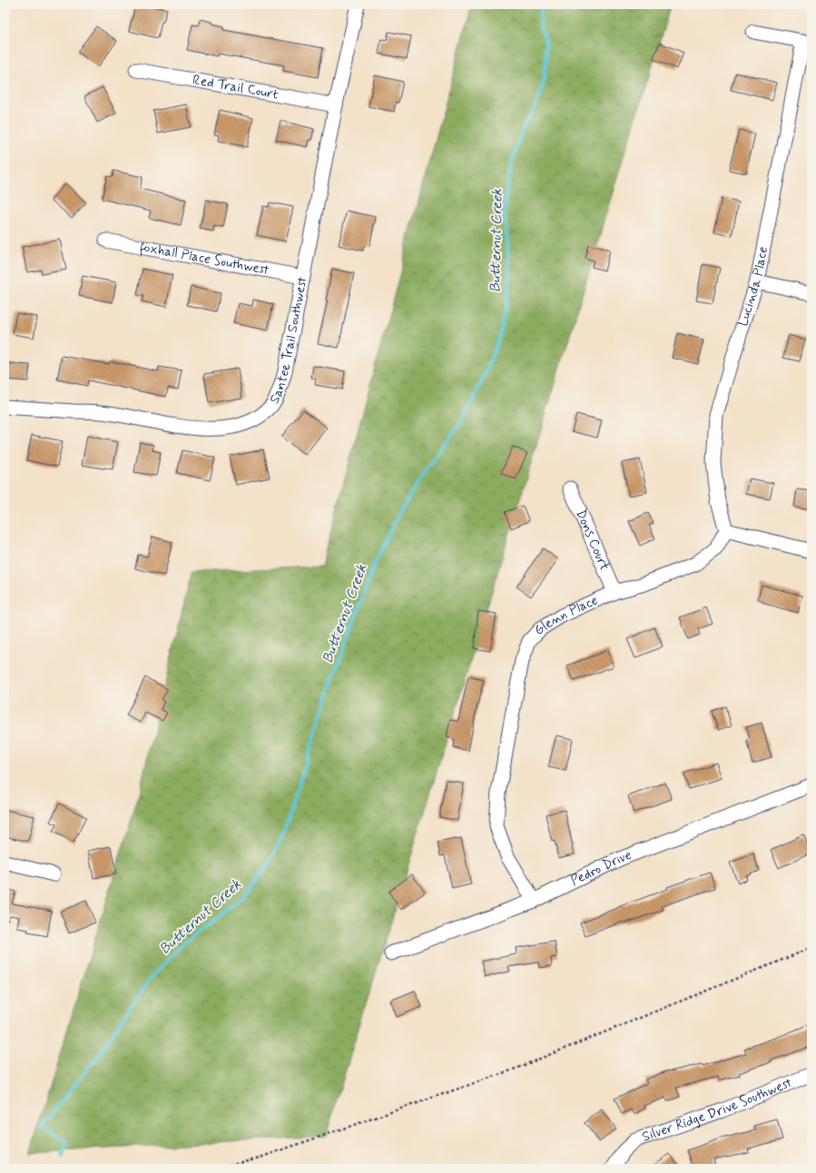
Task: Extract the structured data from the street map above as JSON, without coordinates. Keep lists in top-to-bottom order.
{
  "streets": {
    "street": [
      "Red Trail Court",
      "foxhall Place Southwest",
      "Lucinda Place",
      "Santee Trail Southwest",
      "Dons Court",
      "Glenn Place",
      "Pedro Drive",
      "Silver Ridge Drive Southwest"
    ]
  },
  "crossings": [
    ["Red Trail Court", "Santee Trail Southwest"],
    ["foxhall Place Southwest", "Santee Trail Southwest"],
    ["Lucinda Place", "Glenn Place"],
    ["Dons Court", "Glenn Place"],
    ["Glenn Place", "Pedro Drive"]
  ],
  "water": ["Butternut Creek"]
}
